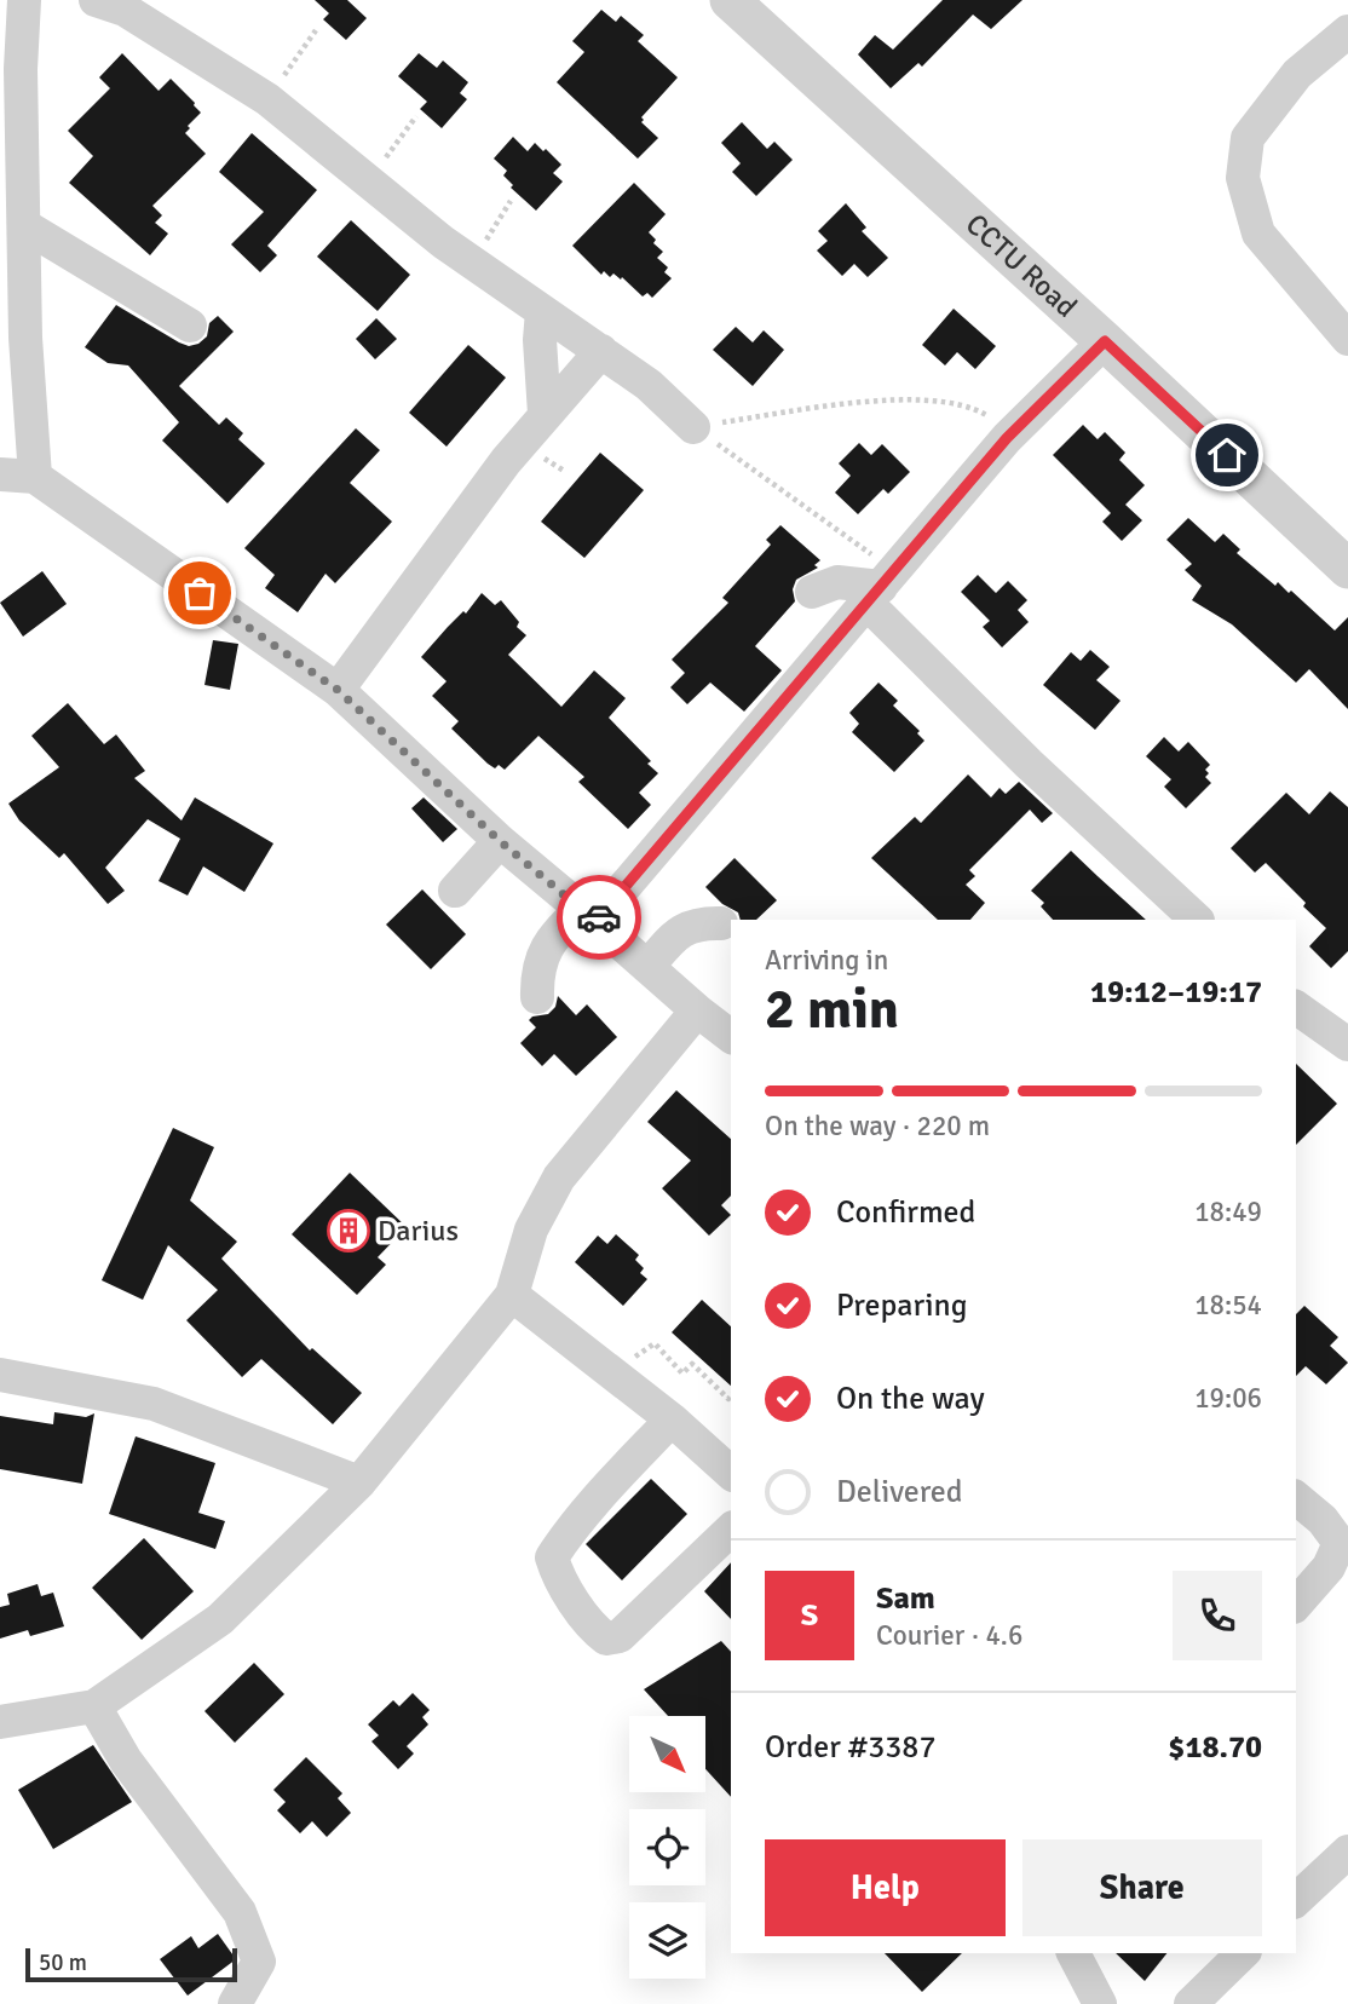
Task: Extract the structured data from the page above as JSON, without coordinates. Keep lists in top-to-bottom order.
{
  "streets": {
    "street": ["CCTU Road"]
  },
  "places": {
    "building": ["Darius"]
  },
  "scale_bar": "50 m",
  "north": "bottom right",
  "page": {
    "heading": ["2 min", "Arriving in", "19:12–19:17"],
    "panel": [
      "Sam",
      "Courier · 4.6",
      "Order #3387",
      "$18.70"
    ],
    "bar": "On the way · 220 m",
    "list": [
      ["Confirmed", "18:49"],
      ["Preparing", "18:54"],
      ["On the way", "19:06"],
      "Delivered"
    ],
    "round": "S",
    "buttons": ["Help", "Share"],
    "scale": "50 m"
  }
}
